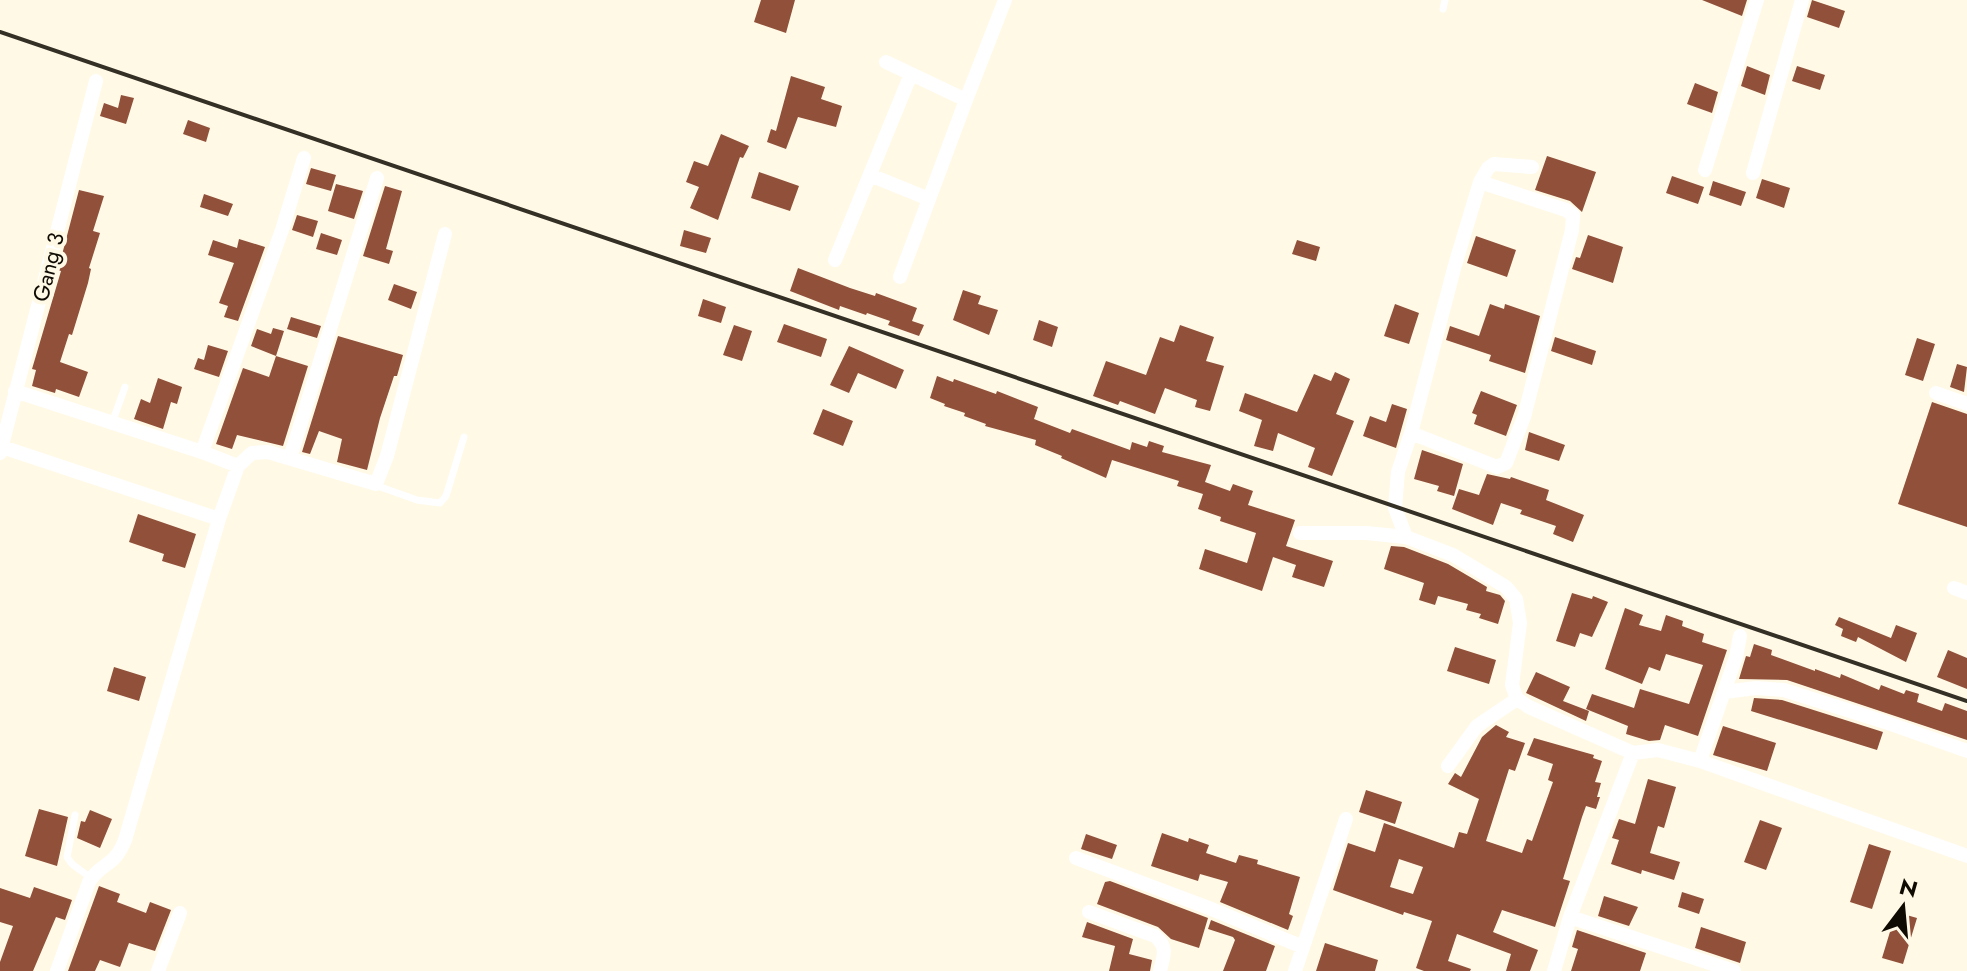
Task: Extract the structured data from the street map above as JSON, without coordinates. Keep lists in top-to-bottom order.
{
  "streets": {
    "street": ["Gang 3"]
  },
  "north": "top"
}
